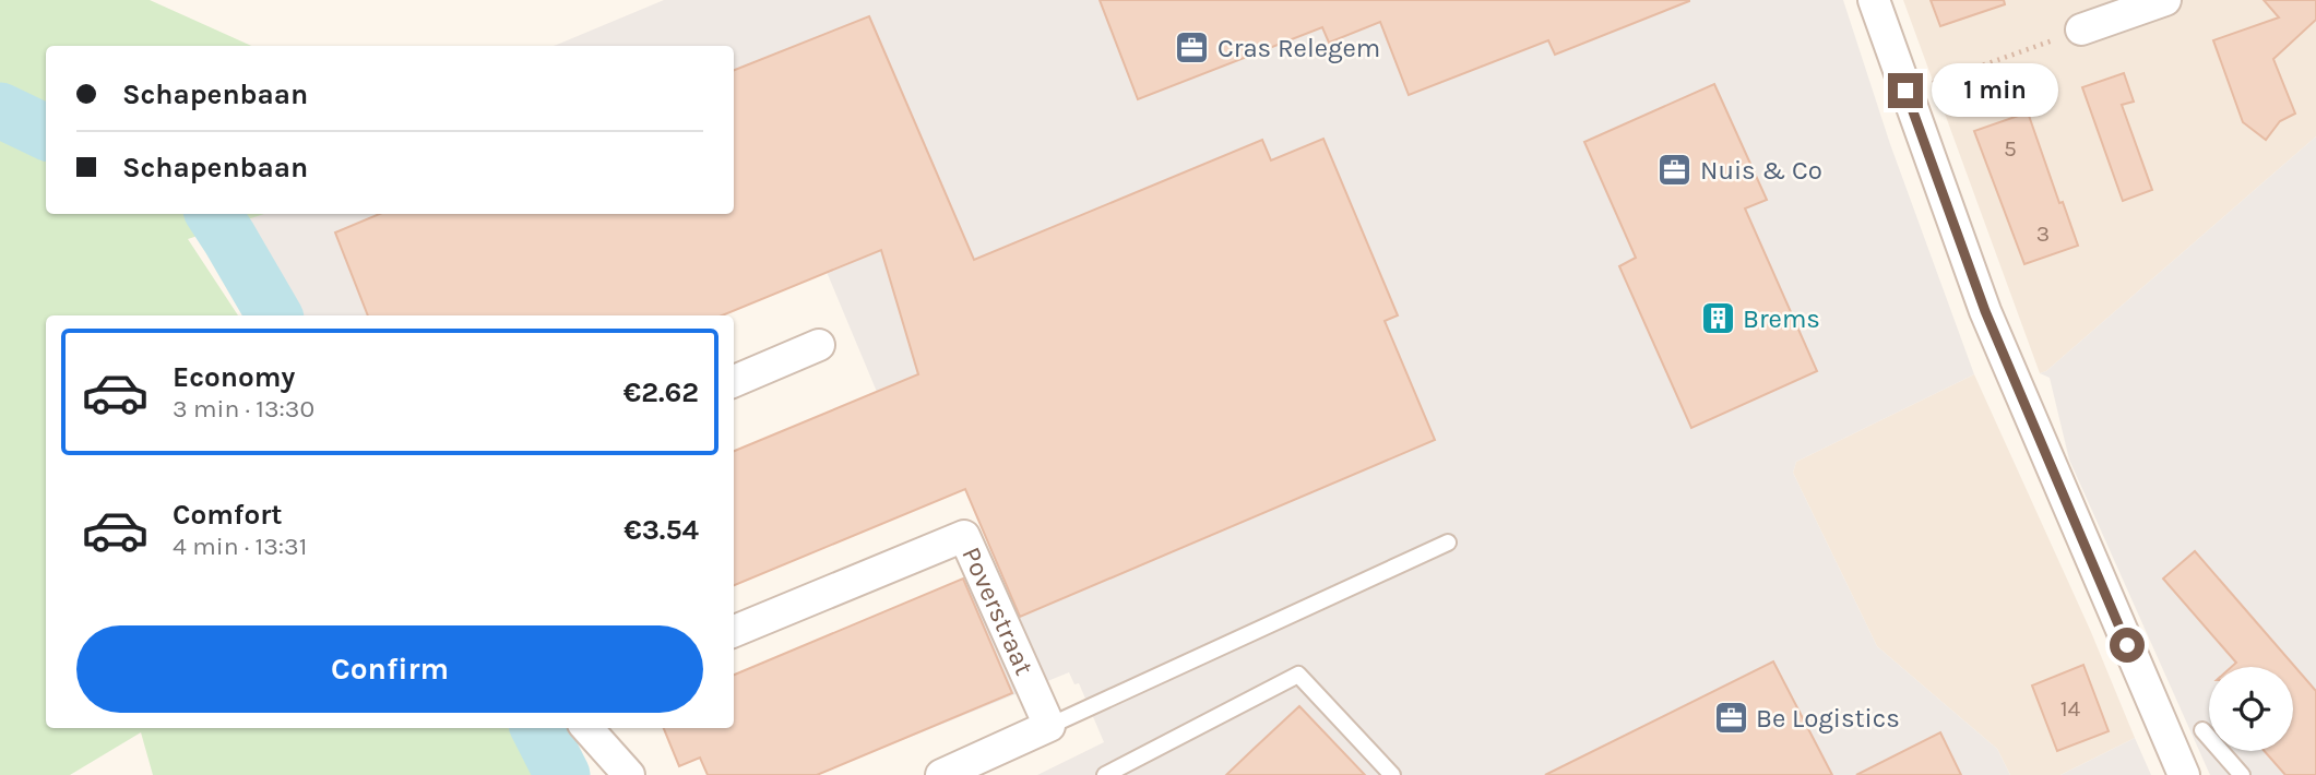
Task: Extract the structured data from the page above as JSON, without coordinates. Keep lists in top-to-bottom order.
{
  "streets": {
    "street": ["Poverstraat"]
  },
  "places": {
    "office": ["Cras Relegem", "Nuis & Co", "Be Logistics"],
    "building": ["Brems"]
  },
  "house_numbers": ["5", "3", "14"],
  "page": {
    "banner": ["Schapenbaan", "Schapenbaan"],
    "bubble": "1 min",
    "list": [
      {
        "name": "Economy",
        "note": "3 min · 13:30",
        "value": "€2.62"
      },
      {
        "name": "Comfort",
        "note": "4 min · 13:31",
        "value": "€3.54"
      }
    ],
    "buttons": "Confirm"
  }
}
